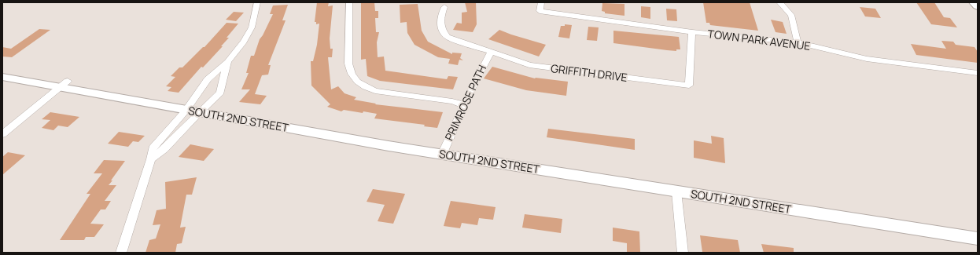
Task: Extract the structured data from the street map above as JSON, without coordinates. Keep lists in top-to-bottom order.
{
  "streets": {
    "main road": ["SOUTH 2ND STREET"],
    "street": ["TOWN PARK AVENUE", "GRIFFITH DRIVE", "PRIMROSE PATH"]
  },
  "crossings": [
    ["TOWN PARK AVENUE", "GRIFFITH DRIVE"],
    ["GRIFFITH DRIVE", "PRIMROSE PATH"],
    ["PRIMROSE PATH", "SOUTH 2ND STREET"]
  ]
}
